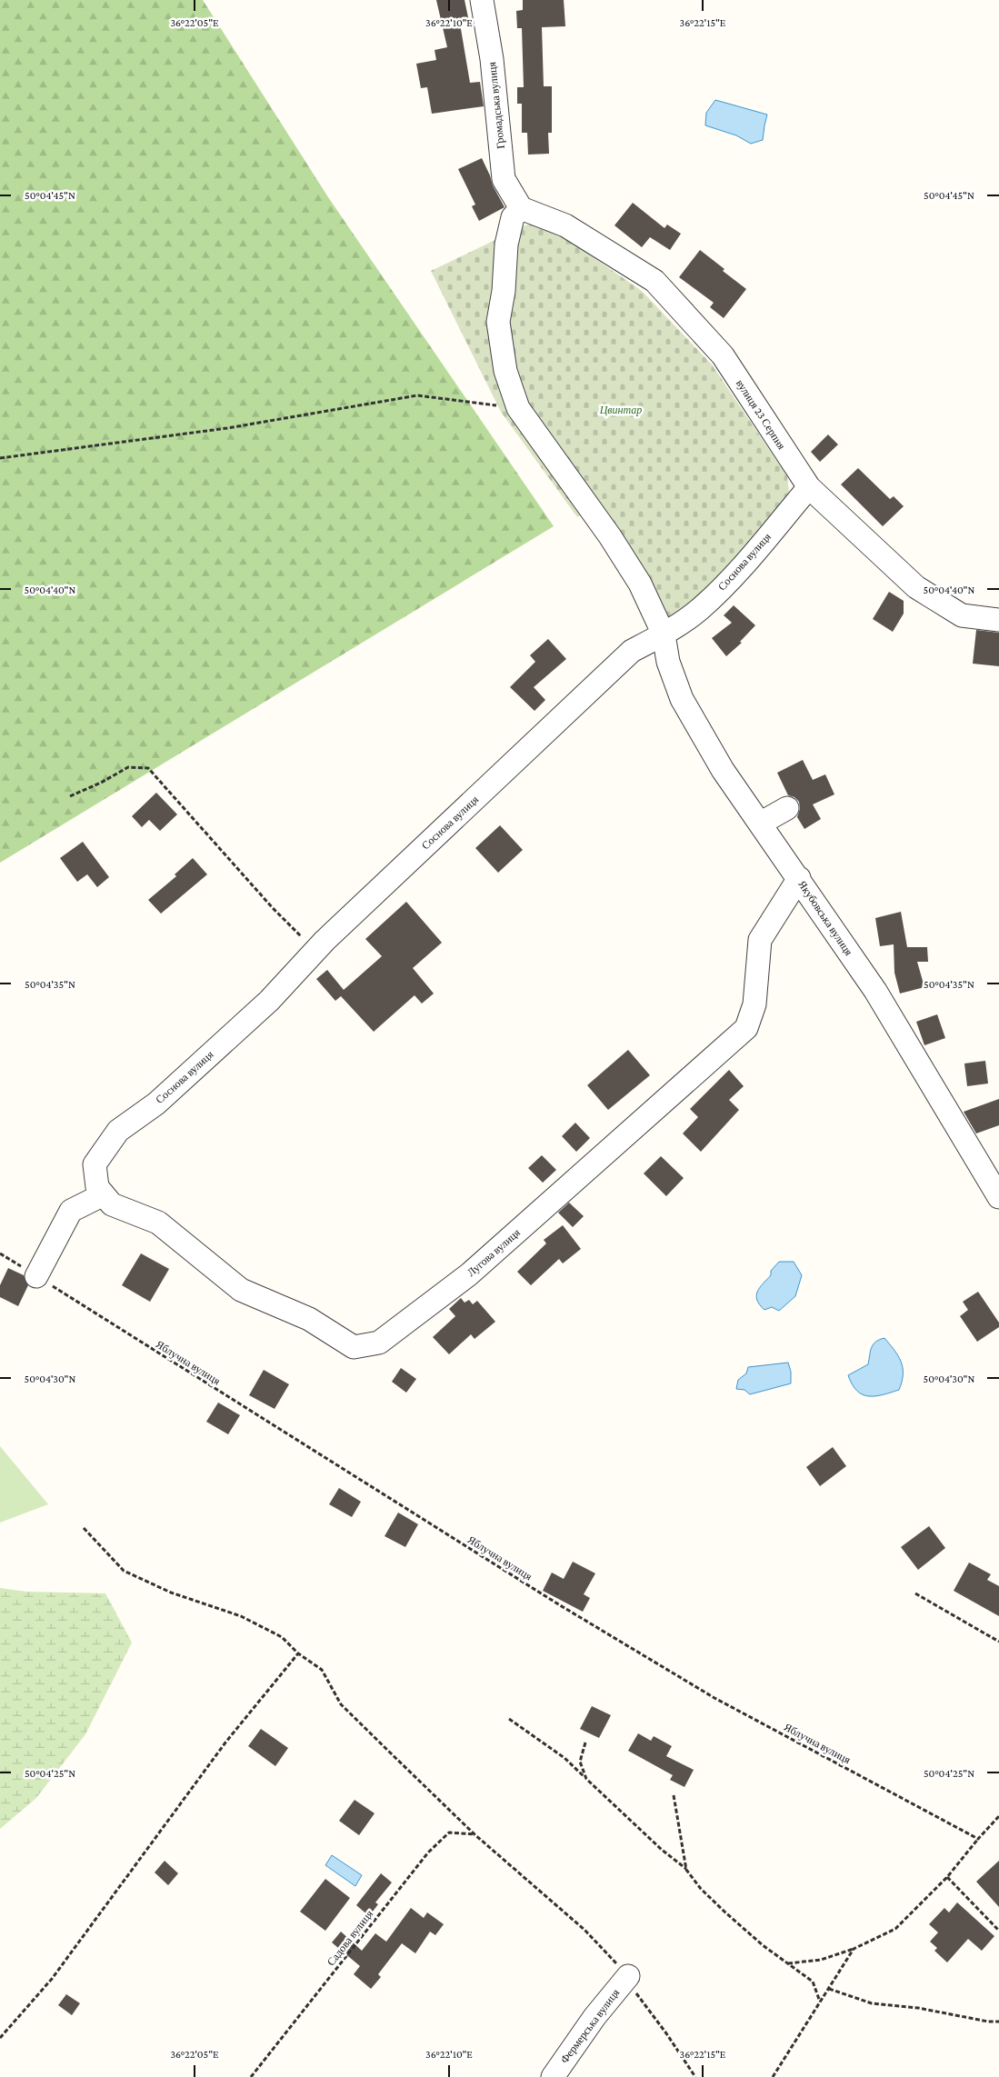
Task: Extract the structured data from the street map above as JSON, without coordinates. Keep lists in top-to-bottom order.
{
  "streets": {
    "street": [
      "Громадська вулиця",
      "вулиця 23 Серпня",
      "Соснова вулиця",
      "Якубовська вулиця",
      "Лугова вулиця",
      "Фермерська вулиця"
    ],
    "path": ["Яблучна вулиця", "Садова вулиця"]
  },
  "crossings": [
    ["Громадська вулиця", "вулиця 23 Серпня"],
    ["Громадська вулиця", "Якубовська вулиця"],
    ["вулиця 23 Серпня", "Соснова вулиця"],
    ["вулиця 23 Серпня", "Якубовська вулиця"],
    ["Соснова вулиця", "Якубовська вулиця"],
    ["Соснова вулиця", "Лугова вулиця"],
    ["Якубовська вулиця", "Лугова вулиця"]
  ],
  "parks": ["Цвинтар"],
  "coordinates": [
    "36°22'05\"E",
    "36°22'10\"E",
    "36°22'15\"E",
    "50°04'45\"N",
    "50°04'40\"N",
    "50°04'35\"N",
    "50°04'30\"N",
    "50°04'25\"N"
  ]
}
